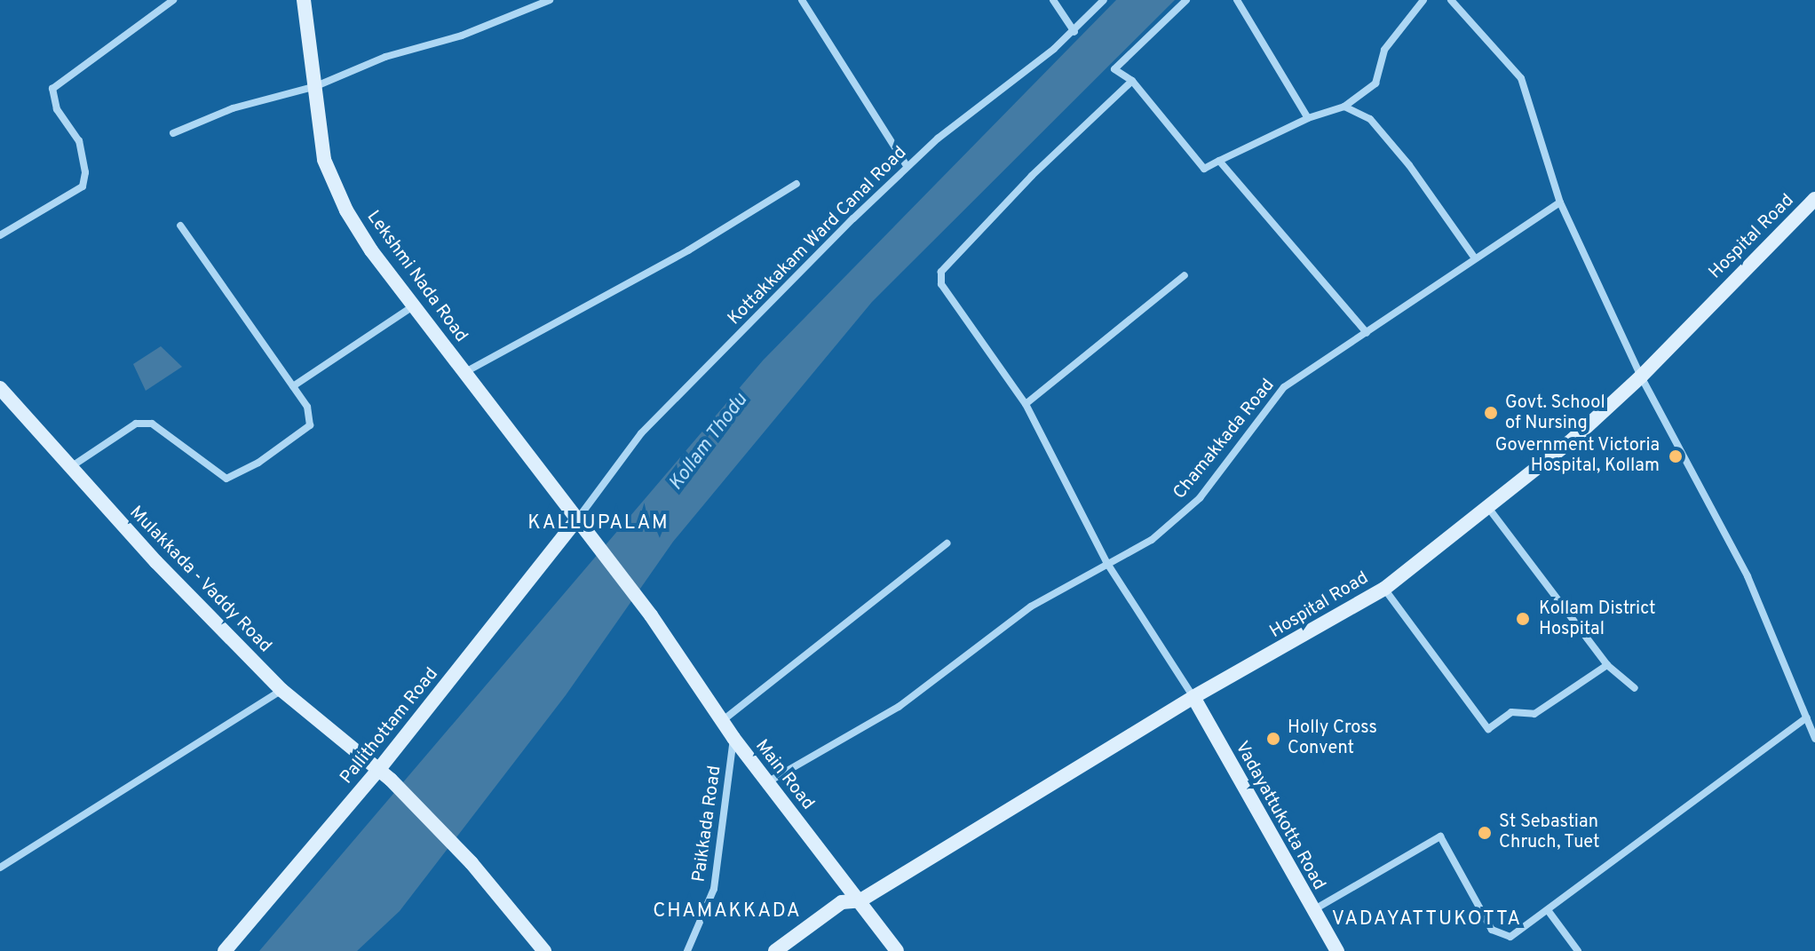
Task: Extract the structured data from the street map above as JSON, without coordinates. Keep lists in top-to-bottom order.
{
  "streets": {
    "main road": [
      "Hospital Road",
      "Lekshmi Nada Road",
      "Mulakkada - Vaddy Road",
      "Pallithottam Road",
      "Main Road",
      "Vadayattukotta Road"
    ],
    "street": ["Kottakkakam Ward Canal Road", "Chamakkada Road", "Paikkada Road"]
  },
  "crossings": [
    ["Kottakkakam Ward Canal Road", "Lekshmi Nada Road"],
    ["Kottakkakam Ward Canal Road", "Pallithottam Road"],
    ["Hospital Road", "Main Road"],
    ["Hospital Road", "Vadayattukotta Road"],
    ["Lekshmi Nada Road", "Pallithottam Road"],
    ["Lekshmi Nada Road", "Main Road"],
    ["Chamakkada Road", "Main Road"],
    ["Mulakkada - Vaddy Road", "Pallithottam Road"],
    ["Main Road", "Paikkada Road"]
  ],
  "districts": ["KALLUPALAM", "CHAMAKKADA", "VADAYATTUKOTTA"],
  "water": ["Kollam Thodu"],
  "places": [
    "Govt. School of Nursing",
    "Government Victoria Hospital, Kollam",
    "Kollam District Hospital",
    "Holly Cross Convent",
    "St Sebastian Chruch, Tuet"
  ]
}
